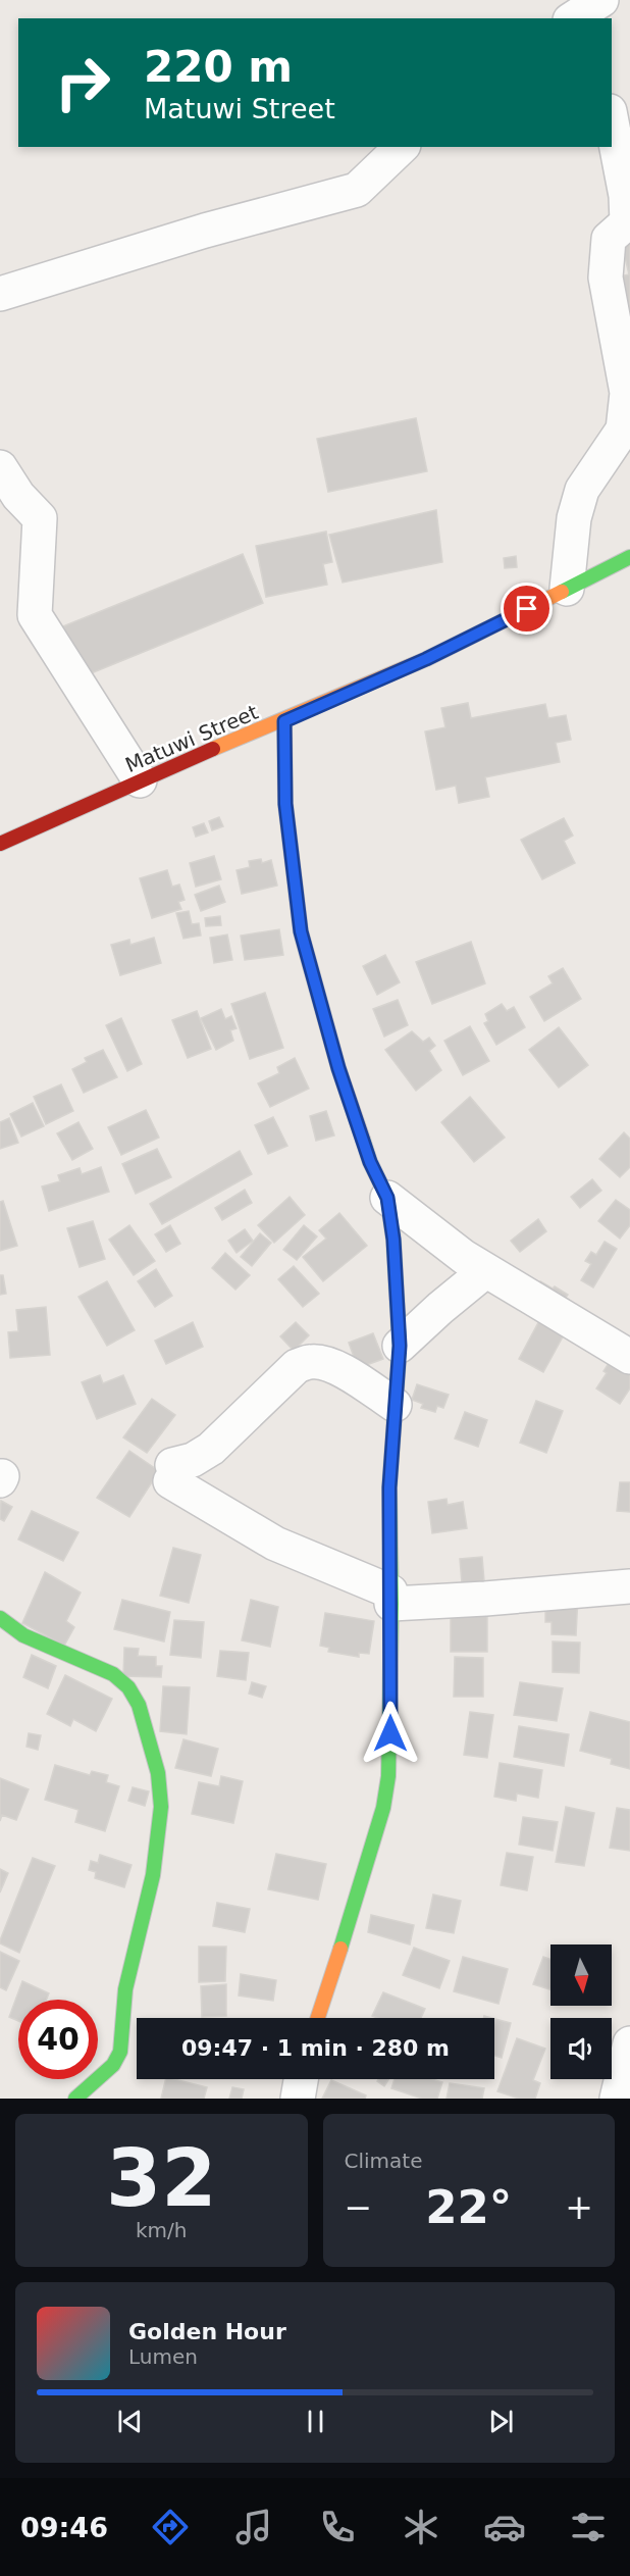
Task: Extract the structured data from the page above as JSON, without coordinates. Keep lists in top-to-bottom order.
{
  "streets": {
    "street": ["Matuwi Street"]
  },
  "north": "bottom",
  "page": {
    "turn": ["220 m", "Matuwi Street"],
    "limit": "40",
    "trip": "09:47 · 1 min · 280 m",
    "tile": [
      ["32", "km/h"],
      "Climate"
    ],
    "heat": ["−", "22°", "+"],
    "song": ["Golden Hour", "Lumen"],
    "tabs": "09:46"
  }
}
